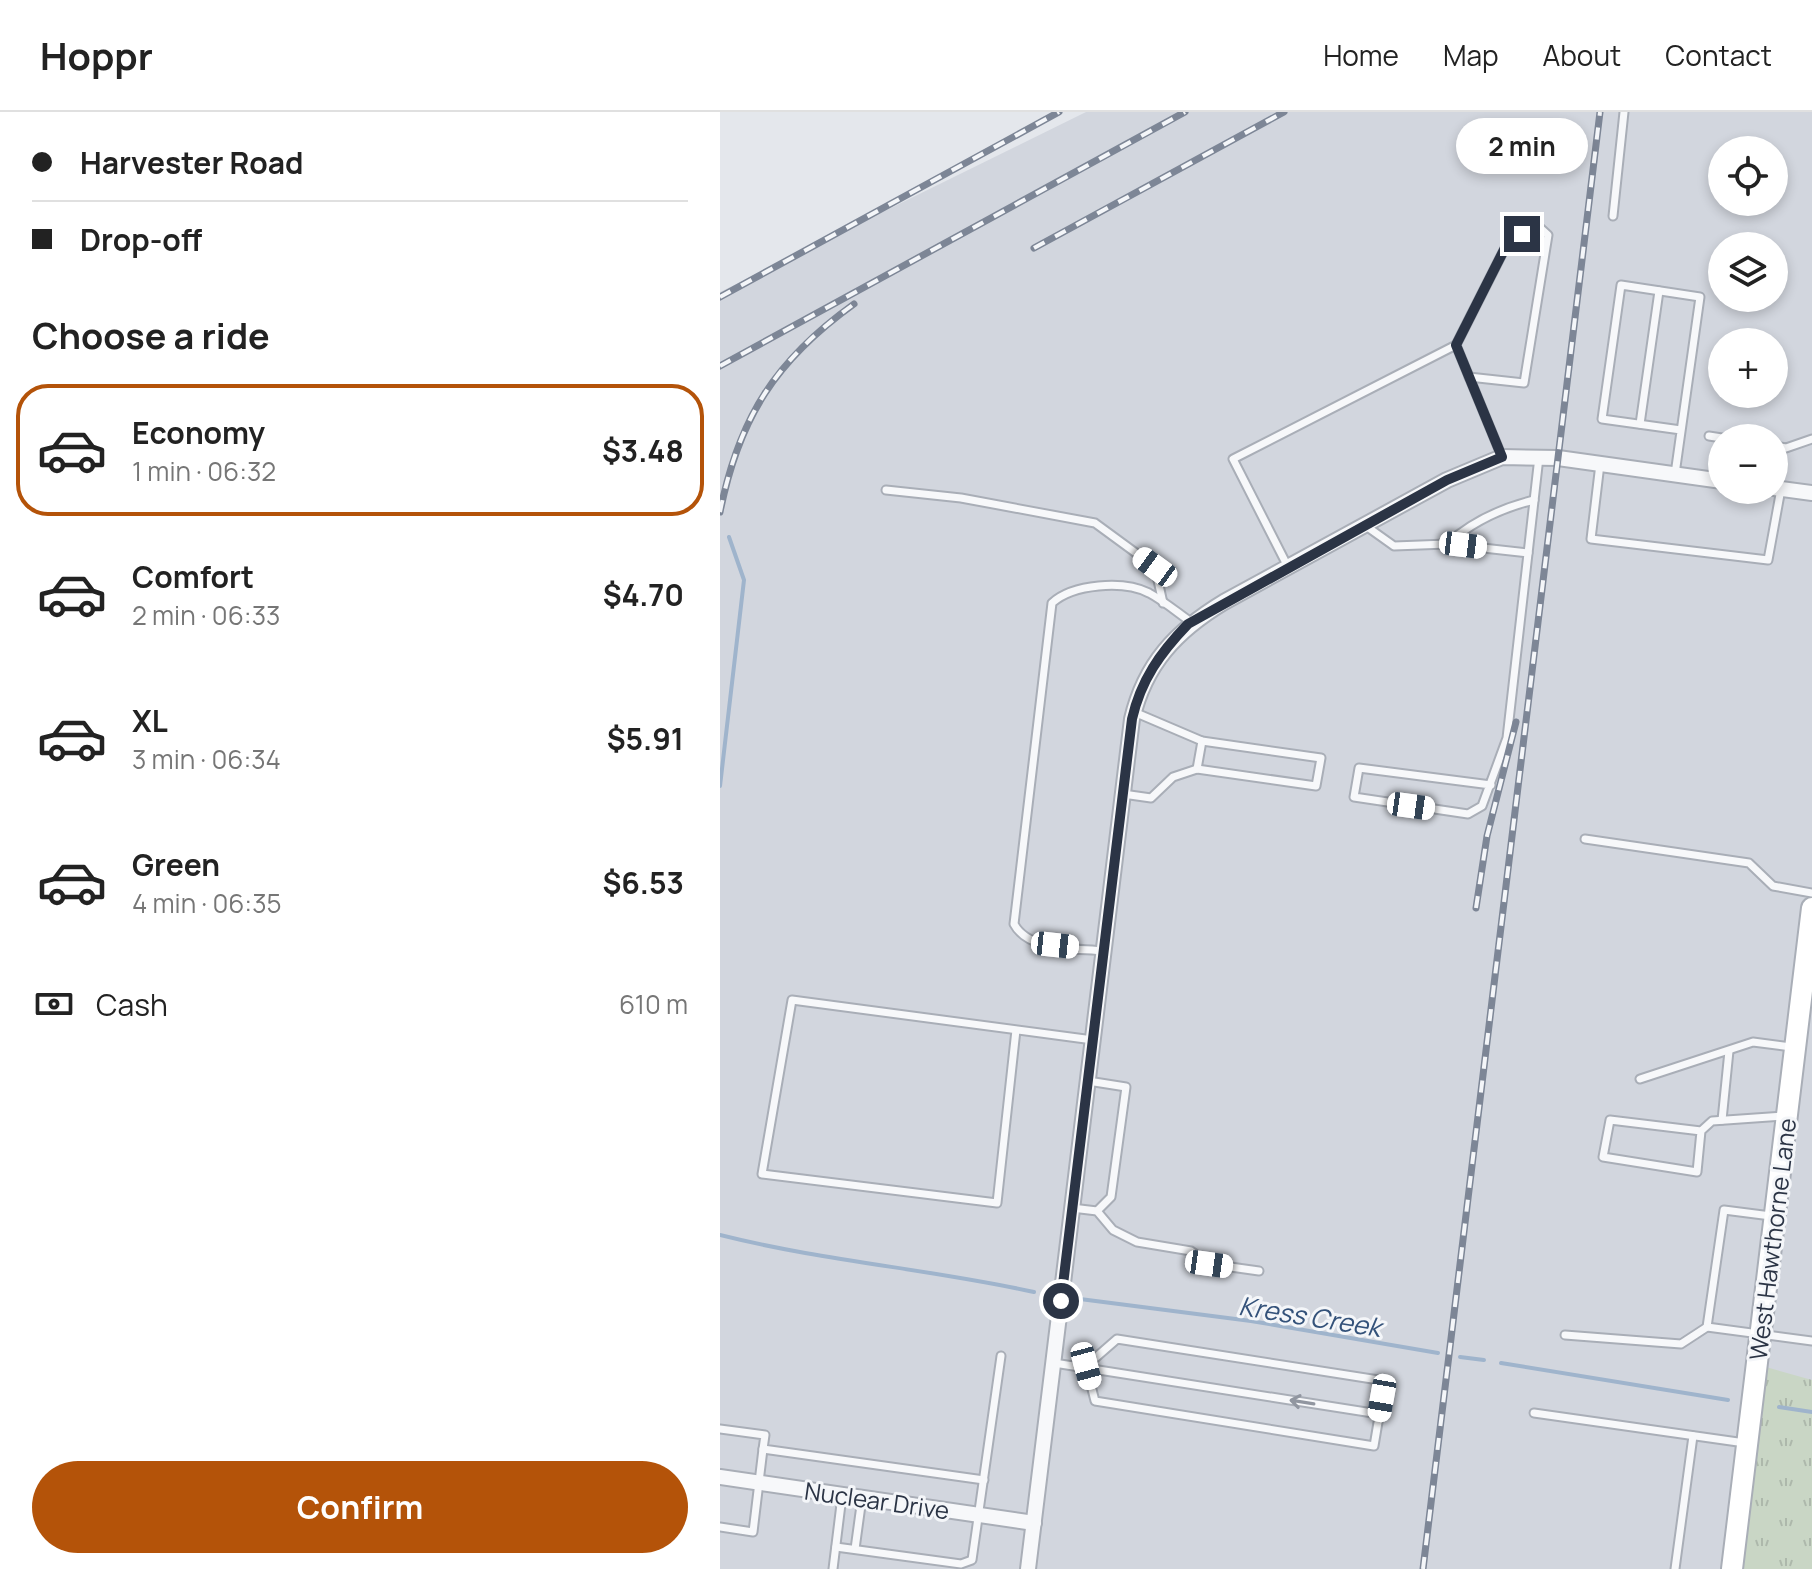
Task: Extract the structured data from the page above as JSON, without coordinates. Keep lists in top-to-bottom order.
{
  "streets": {
    "street": ["West Hawthorne Lane", "Nuclear Drive"]
  },
  "water": ["Kress Creek"],
  "page": {
    "header": "Hoppr",
    "nav": [
      "Home",
      "Map",
      "About",
      "Contact"
    ],
    "banner": ["Harvester Road", "Drop-off"],
    "bubble": "2 min",
    "map_buttons": ["+", "−"],
    "heading": "Choose a ride",
    "list": [
      {
        "name": "Economy",
        "note": "1 min · 06:32",
        "value": "$3.48"
      },
      {
        "name": "Comfort",
        "note": "2 min · 06:33",
        "value": "$4.70"
      },
      {
        "name": "XL",
        "note": "3 min · 06:34",
        "value": "$5.91"
      },
      {
        "name": "Green",
        "note": "4 min · 06:35",
        "value": "$6.53"
      }
    ],
    "pay": ["Cash", "610 m"],
    "buttons": "Confirm"
  }
}
